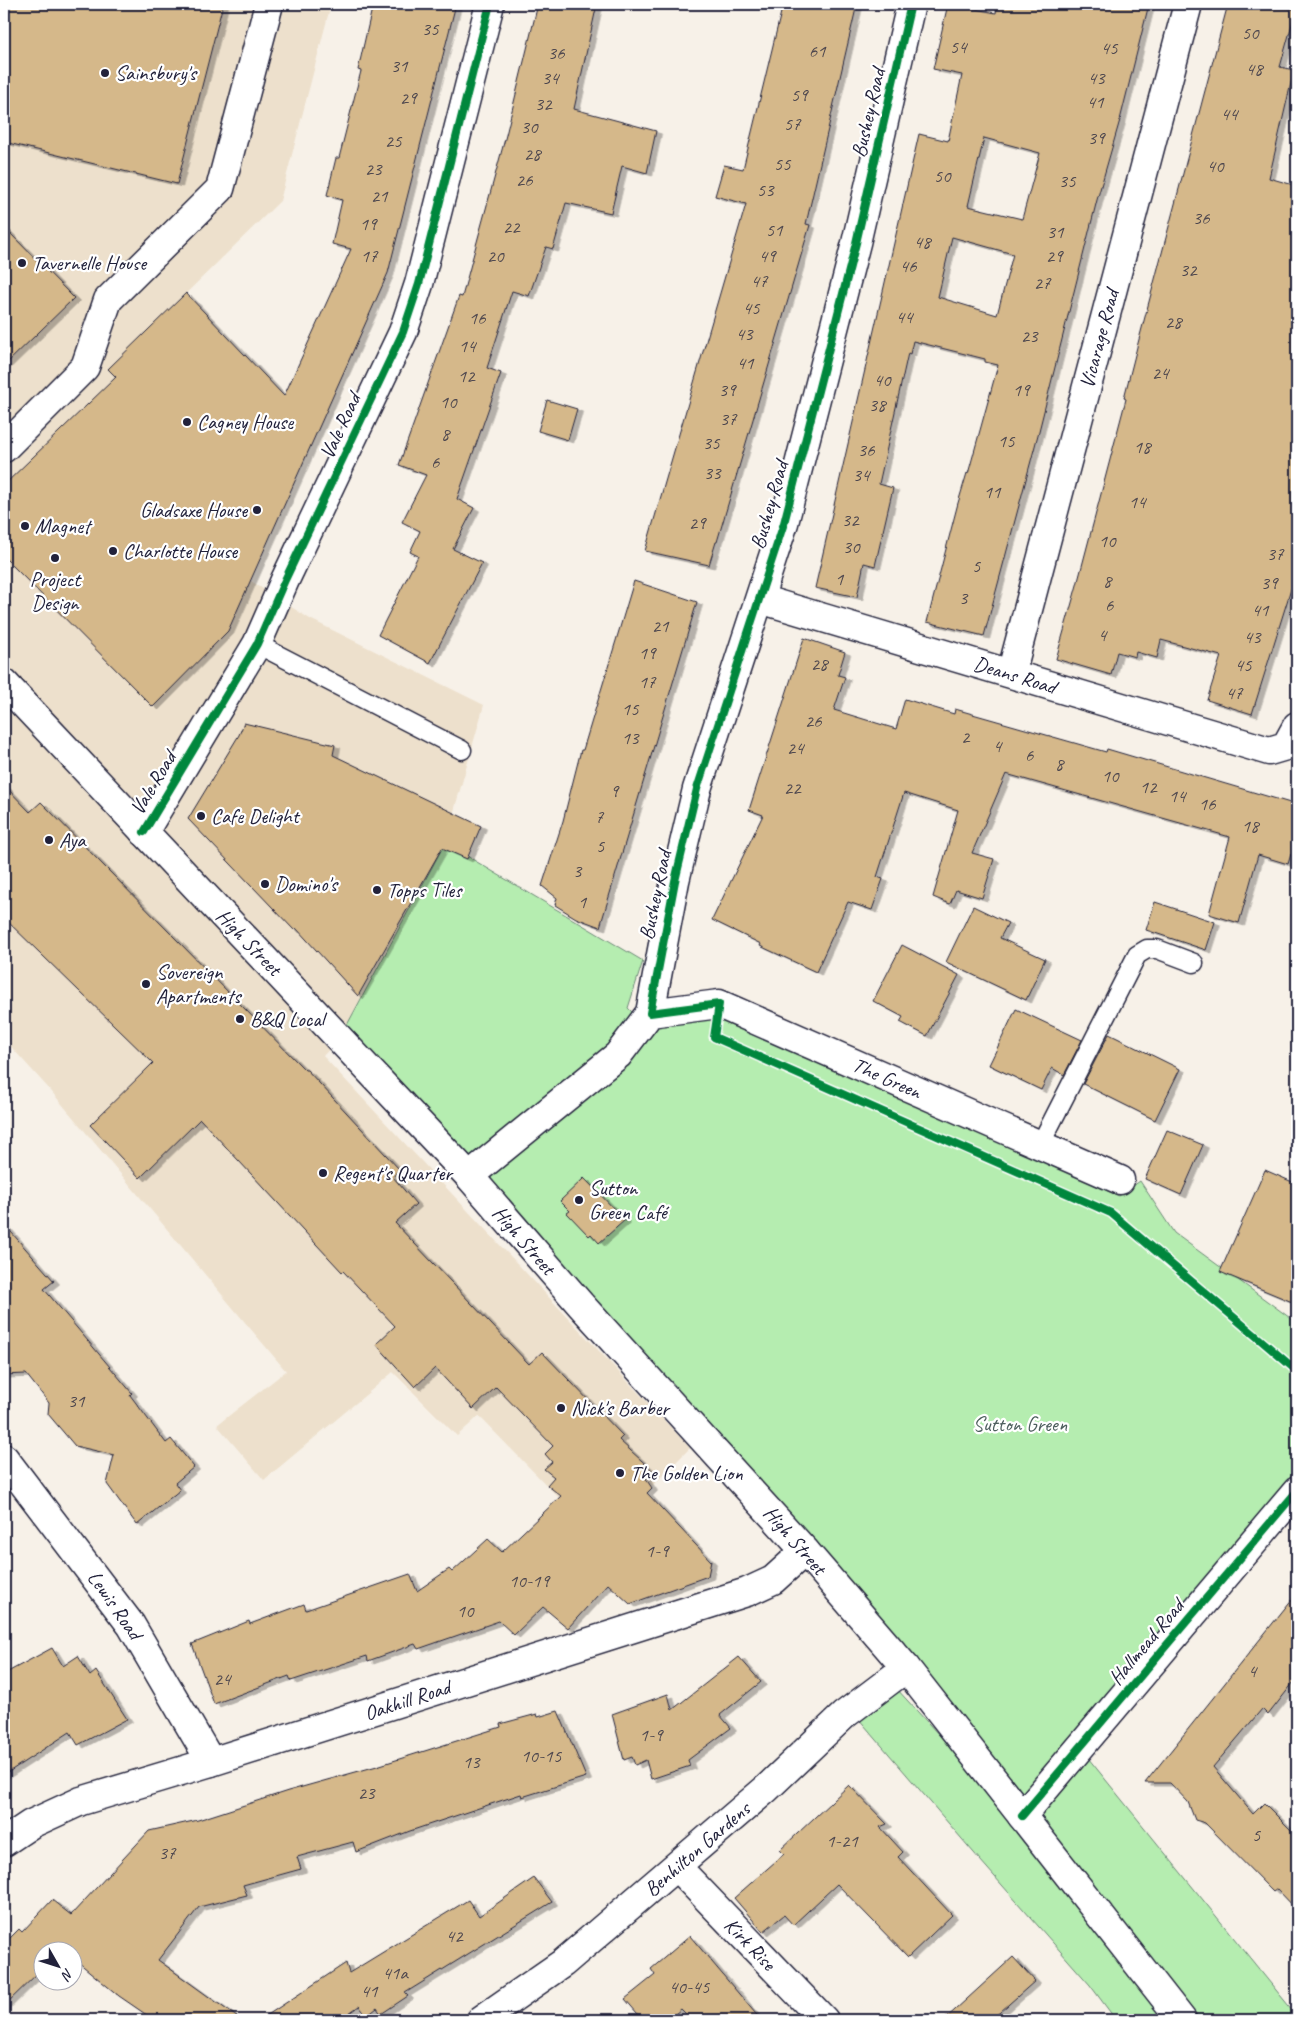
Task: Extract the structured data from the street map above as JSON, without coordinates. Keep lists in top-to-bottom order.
{
  "streets": {
    "street": [
      "Bushey Road",
      "Vicarage Road",
      "Vale Road",
      "Deans Road",
      "High Street",
      "The Green",
      "Lewis Road",
      "Hallmead Road",
      "Oakhill Road",
      "Benhilton Gardens",
      "Kirk Rise"
    ]
  },
  "crossings": [
    ["Bushey Road", "Deans Road"],
    ["Bushey Road", "High Street"],
    ["Bushey Road", "The Green"],
    ["Vicarage Road", "Deans Road"],
    ["Vale Road", "High Street"],
    ["High Street", "Hallmead Road"],
    ["High Street", "Oakhill Road"],
    ["High Street", "Benhilton Gardens"],
    ["Lewis Road", "Oakhill Road"],
    ["Benhilton Gardens", "Kirk Rise"]
  ],
  "parks": ["Sutton Green"],
  "places": [
    "Sainsbury's",
    "Tavernelle House",
    "Cagney House",
    "Gladsaxe House",
    "Magnet",
    "Charlotte House",
    "Project Design",
    "Cafe Delight",
    "Aya",
    "Domino's",
    "Topps Tiles",
    "Sovereign Apartments",
    "B&Q Local",
    "Regent's Quarter",
    "Sutton Green Café",
    "Nick's Barber",
    "The Golden Lion"
  ],
  "house_numbers": [
    "35",
    "50",
    "54",
    "45",
    "61",
    "36",
    "31",
    "48",
    "34",
    "43",
    "59",
    "29",
    "41",
    "32",
    "44",
    "57",
    "30",
    "39",
    "25",
    "28",
    "55",
    "40",
    "23",
    "50",
    "26",
    "35",
    "53",
    "21",
    "36",
    "19",
    "22",
    "51",
    "31",
    "48",
    "17",
    "20",
    "49",
    "29",
    "46",
    "32",
    "47",
    "27",
    "45",
    "44",
    "16",
    "28",
    "43",
    "23",
    "14",
    "41",
    "24",
    "12",
    "40",
    "39",
    "19",
    "10",
    "38",
    "37",
    "8",
    "15",
    "35",
    "18",
    "36",
    "6",
    "33",
    "34",
    "11",
    "14",
    "32",
    "29",
    "10",
    "30",
    "37",
    "5",
    "1",
    "8",
    "39",
    "3",
    "6",
    "41",
    "21",
    "4",
    "43",
    "19",
    "28",
    "45",
    "17",
    "47",
    "15",
    "26",
    "2",
    "13",
    "4",
    "24",
    "6",
    "8",
    "10",
    "12",
    "22",
    "9",
    "14",
    "16",
    "7",
    "18",
    "5",
    "3",
    "1",
    "31",
    "1-9",
    "10-19",
    "10",
    "4",
    "24",
    "1-9",
    "10-15",
    "13",
    "23",
    "5",
    "1-21",
    "37",
    "42",
    "41a",
    "40-45",
    "41"
  ],
  "north": "bottom right"
}
